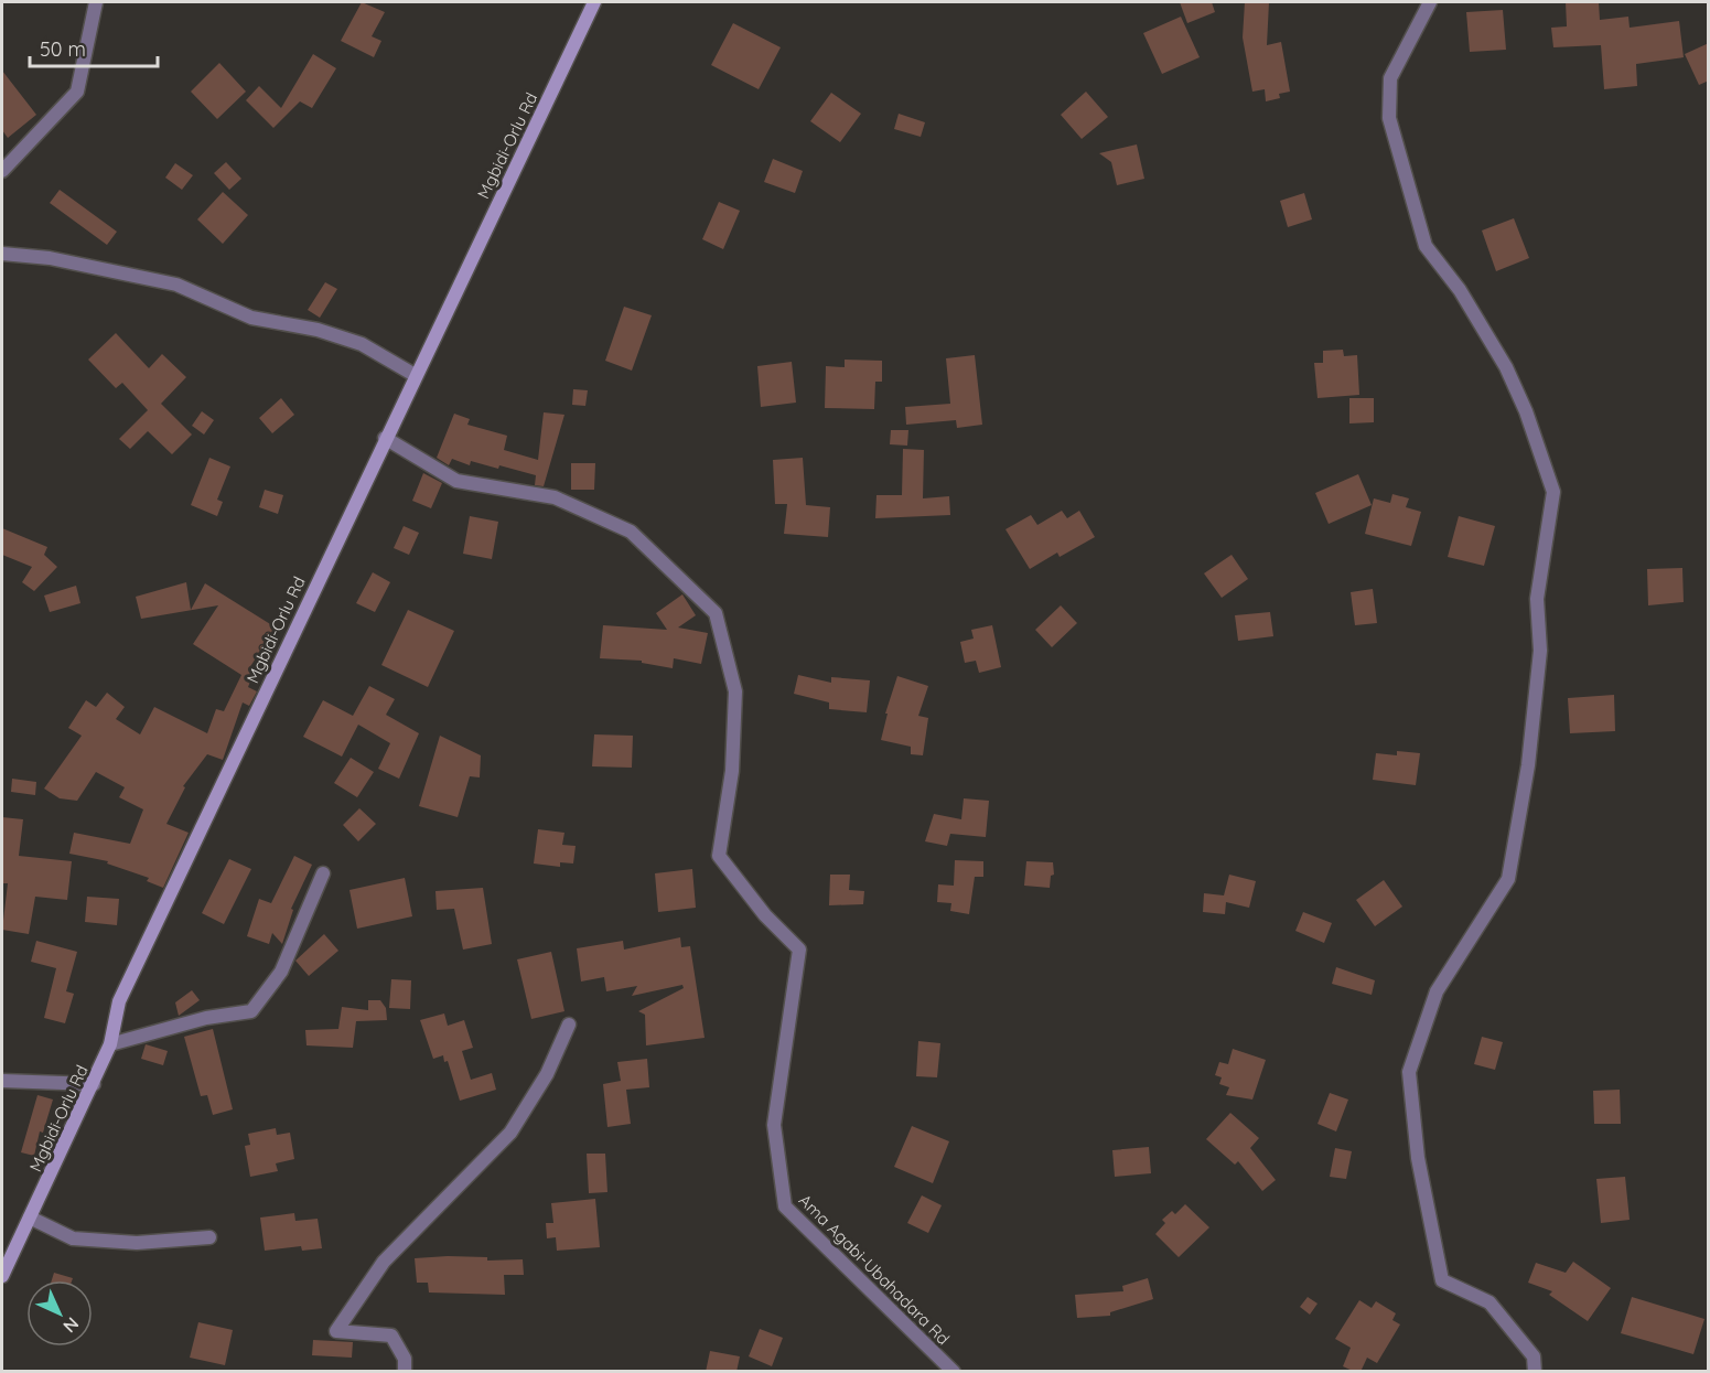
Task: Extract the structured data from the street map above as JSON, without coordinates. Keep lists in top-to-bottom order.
{
  "streets": {
    "main road": ["Mgbidi-Orlu Rd"],
    "street": ["Ama Agabi-Ubahadara Rd"]
  },
  "crossings": [
    ["Mgbidi-Orlu Rd", "Ama Agabi-Ubahadara Rd"]
  ],
  "scale_bar": "50 m",
  "north": "bottom right"
}
